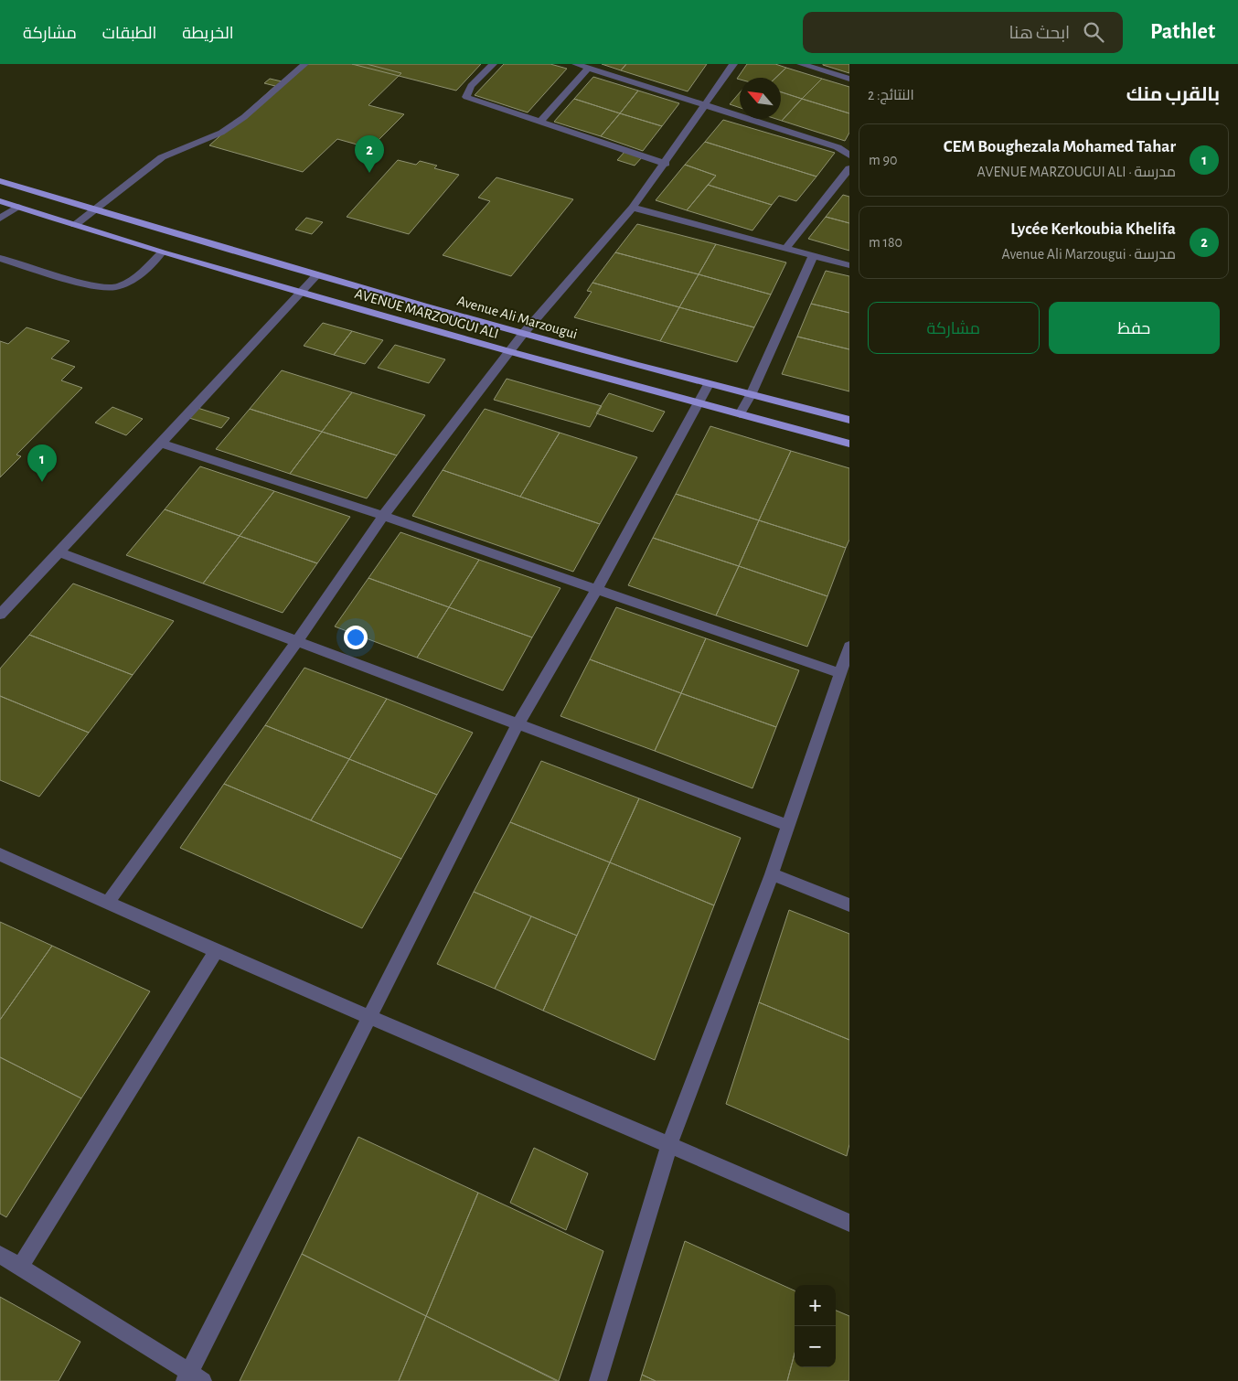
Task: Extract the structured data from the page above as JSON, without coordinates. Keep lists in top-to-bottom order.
{
  "streets": {
    "main road": ["AVENUE MARZOUGUI ALI", "Avenue Ali Marzougui"]
  },
  "north": "top left",
  "page": {
    "header": "Pathlet",
    "search": "ابحث هنا",
    "nav": ["الخريطة", "الطبقات", "مشاركة"],
    "heading": ["بالقرب منك", "النتائج: 2"],
    "list": [
      {
        "mark": "1",
        "name": "CEM Boughezala Mohamed Tahar",
        "note": "مدرسة · AVENUE MARZOUGUI ALI",
        "value": "90 m"
      },
      {
        "mark": "2",
        "name": "Lycée Kerkoubia Khelifa",
        "note": "مدرسة · Avenue Ali Marzougui",
        "value": "180 m"
      }
    ],
    "pins": ["2", "1"],
    "buttons": ["حفظ", "مشاركة"],
    "map_buttons": ["+", "−"]
  }
}
